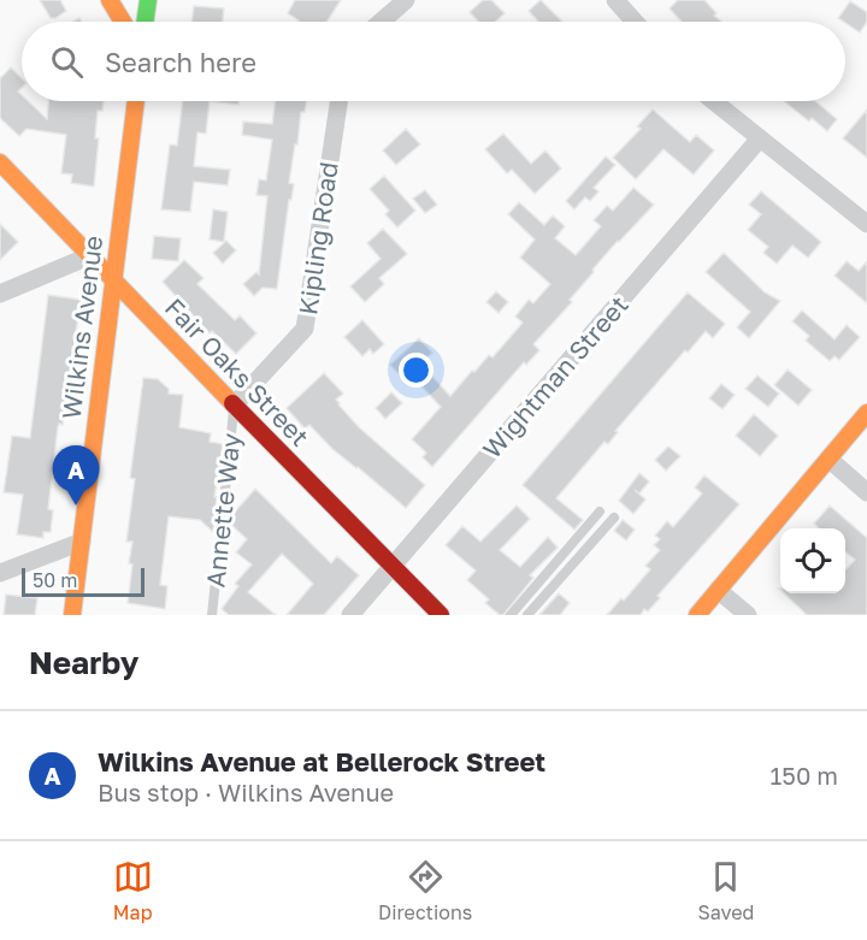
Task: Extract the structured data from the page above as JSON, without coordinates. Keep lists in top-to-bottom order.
{
  "streets": {
    "street": [
      "Kipling Road",
      "Wilkins Avenue",
      "Fair Oaks Street",
      "Wightman Street"
    ],
    "lane": ["Annette Way"]
  },
  "crossings": [
    ["Kipling Road", "Fair Oaks Street"],
    ["Kipling Road", "Annette Way"],
    ["Wilkins Avenue", "Fair Oaks Street"],
    ["Fair Oaks Street", "Wightman Street"],
    ["Fair Oaks Street", "Annette Way"]
  ],
  "scale_bar": "50 m",
  "page": {
    "search": "Search here",
    "pins": "A",
    "scale": "50 m",
    "heading": "Nearby",
    "list": [
      {
        "mark": "A",
        "name": "Wilkins Avenue at Bellerock Street",
        "note": "Bus stop · Wilkins Avenue",
        "value": "150 m"
      }
    ],
    "nav": ["Map", "Directions", "Saved"]
  }
}
